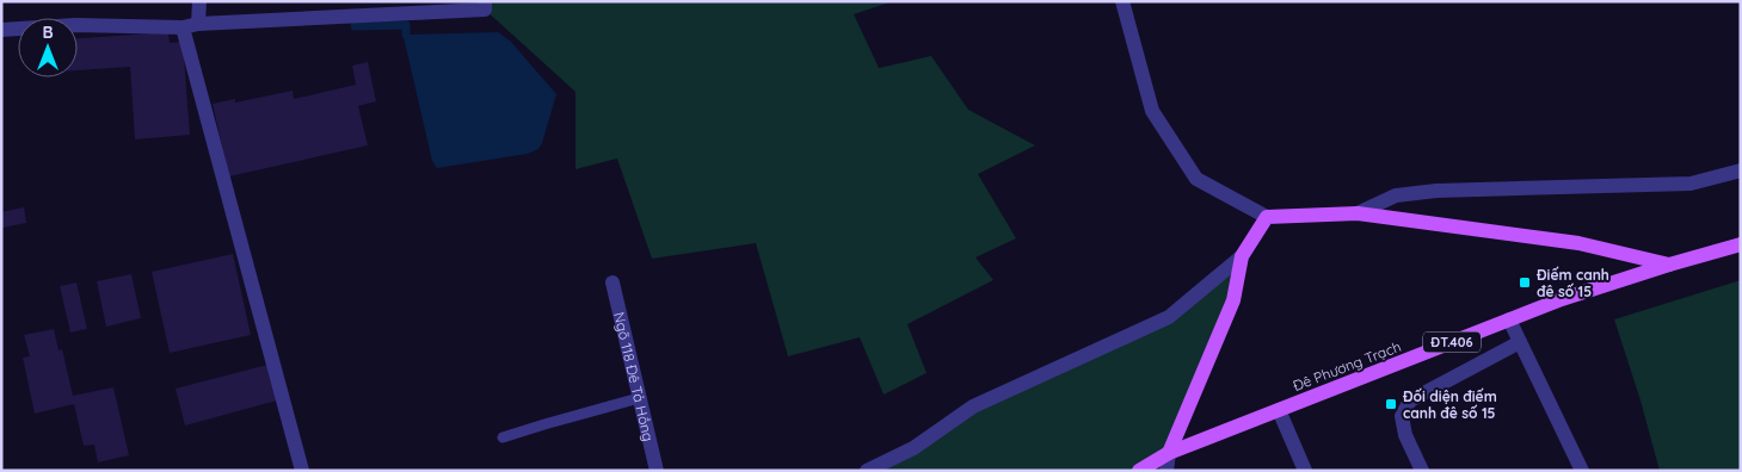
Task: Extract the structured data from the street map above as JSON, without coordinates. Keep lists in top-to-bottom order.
{
  "streets": {
    "main road": ["ĐT.406", "Đê Phương Trạch"],
    "street": ["Ngõ 118 Đê Tả Hồng"]
  },
  "places": {
    "transit": ["Điếm canh đê số 15", "Đối diện điếm canh đê số 15"]
  },
  "north": "top"
}
